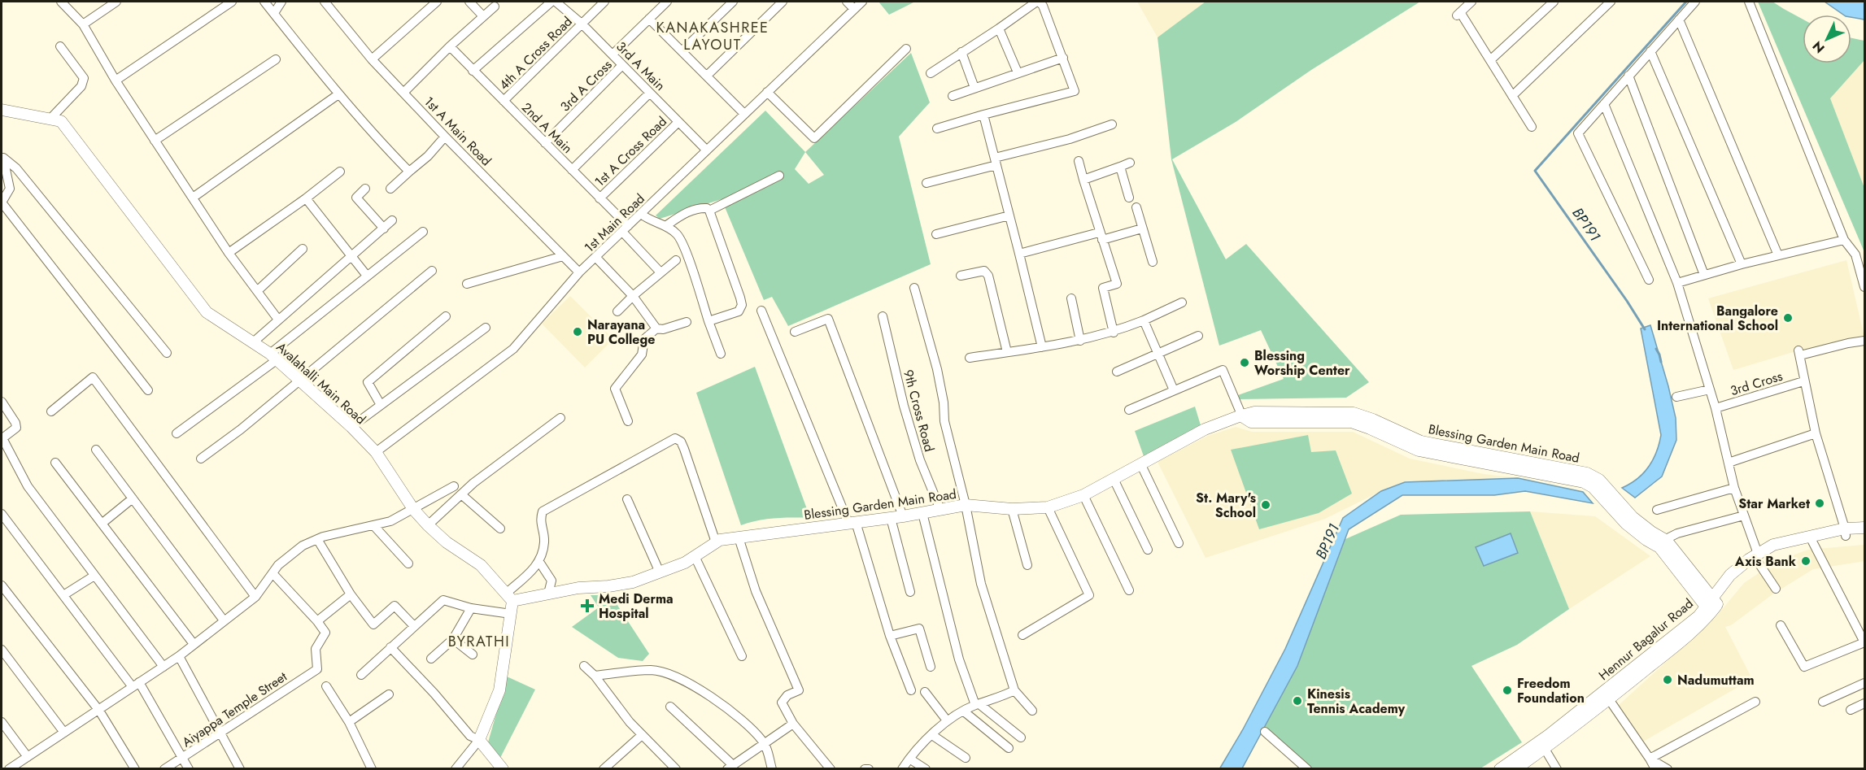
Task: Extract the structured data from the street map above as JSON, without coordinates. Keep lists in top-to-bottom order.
{
  "streets": {
    "main road": ["Avalahalli Main Road", "Blessing Garden Main Road", "Hennur Bagalur Road"],
    "street": [
      "4th A Cross Road",
      "3rd A Main",
      "3rd A Cross",
      "2nd A Main",
      "1st A Main Road",
      "1st A Cross Road",
      "1st Main Road",
      "3rd Cross",
      "9th Cross Road",
      "Aiyappa Temple Street"
    ]
  },
  "crossings": [
    ["4th A Cross Road", "3rd A Main"],
    ["4th A Cross Road", "2nd A Main"],
    ["3rd A Main", "3rd A Cross"],
    ["3rd A Main", "1st A Cross Road"],
    ["3rd A Main", "1st Main Road"],
    ["3rd A Cross", "2nd A Main"],
    ["2nd A Main", "1st A Cross Road"],
    ["2nd A Main", "1st Main Road"],
    ["1st A Main Road", "1st Main Road"],
    ["1st Main Road", "Avalahalli Main Road"],
    ["Avalahalli Main Road", "Blessing Garden Main Road"],
    ["9th Cross Road", "Blessing Garden Main Road"],
    ["Blessing Garden Main Road", "Hennur Bagalur Road"]
  ],
  "districts": ["KANAKASHREE LAYOUT", "BYRATHI"],
  "water": ["BP191"],
  "places": {
    "other": [
      "Bangalore International School",
      "Narayana PU College",
      "Blessing Worship Center",
      "Star Market",
      "St. Mary's School",
      "Axis Bank",
      "Nadumuttam",
      "Freedom Foundation",
      "Kinesis Tennis Academy"
    ],
    "health": ["Medi Derma Hospital"]
  },
  "north": "bottom left"
}
